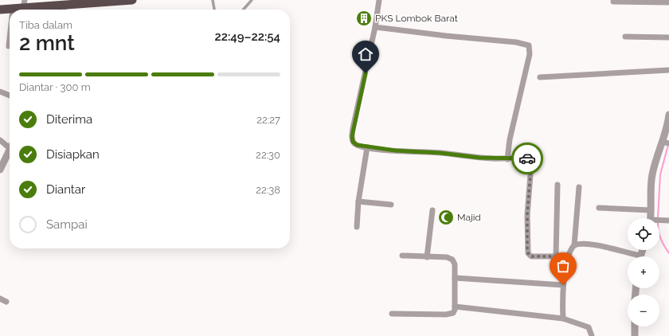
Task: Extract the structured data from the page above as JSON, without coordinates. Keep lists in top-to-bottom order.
{
  "places": {
    "building": ["PKS Lombok Barat"],
    "mosque": ["Majid"]
  },
  "page": {
    "heading": ["2 mnt", "Tiba dalam", "22:49–22:54"],
    "bar": "Diantar · 300 m",
    "list": [
      ["Diterima", "22:27"],
      ["Disiapkan", "22:30"],
      ["Diantar", "22:38"],
      "Sampai"
    ],
    "map_buttons": ["+", "−"]
  }
}
